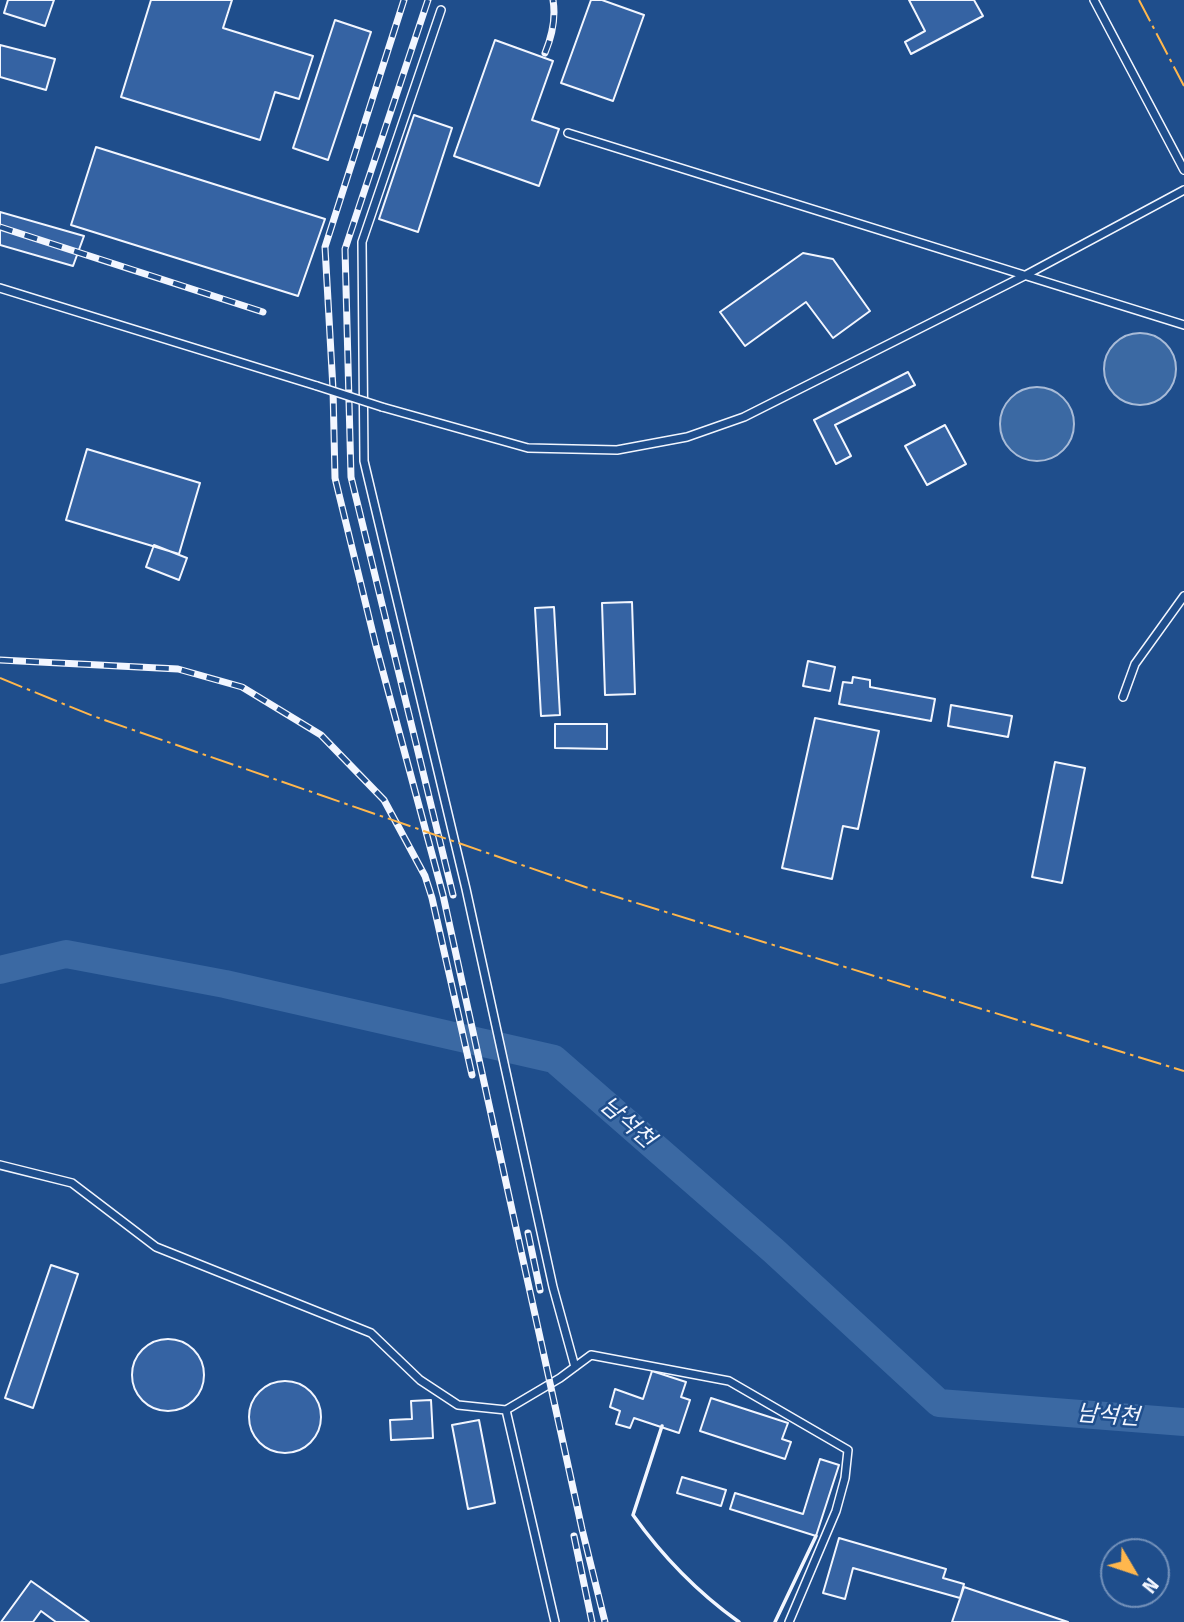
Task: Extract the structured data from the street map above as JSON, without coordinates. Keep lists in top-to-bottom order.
{
  "water": ["남석천"],
  "north": "bottom right"
}
